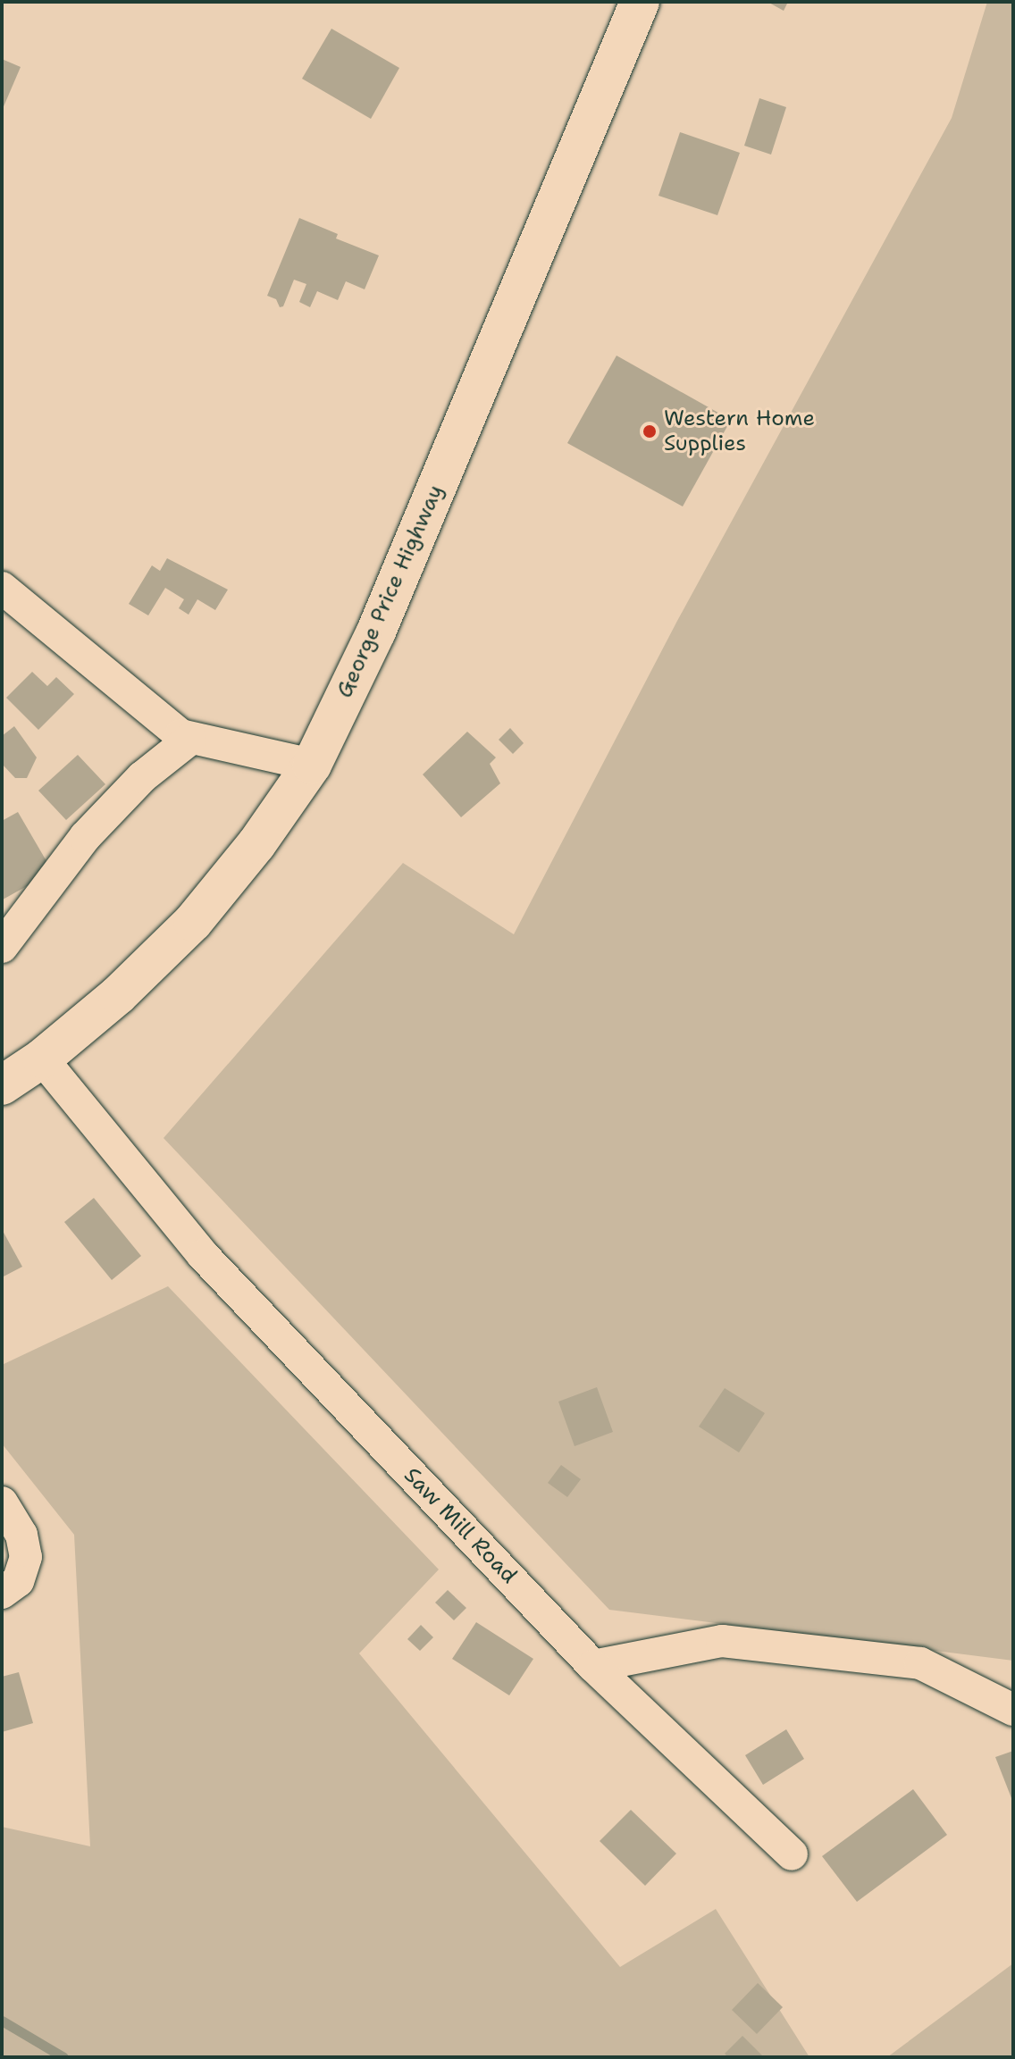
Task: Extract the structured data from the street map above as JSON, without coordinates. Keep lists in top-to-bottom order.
{
  "streets": {
    "highway": ["George Price Highway"],
    "street": ["Saw Mill Road"]
  },
  "crossings": [
    ["George Price Highway", "Saw Mill Road"]
  ],
  "places": ["Western Home Supplies"]
}
